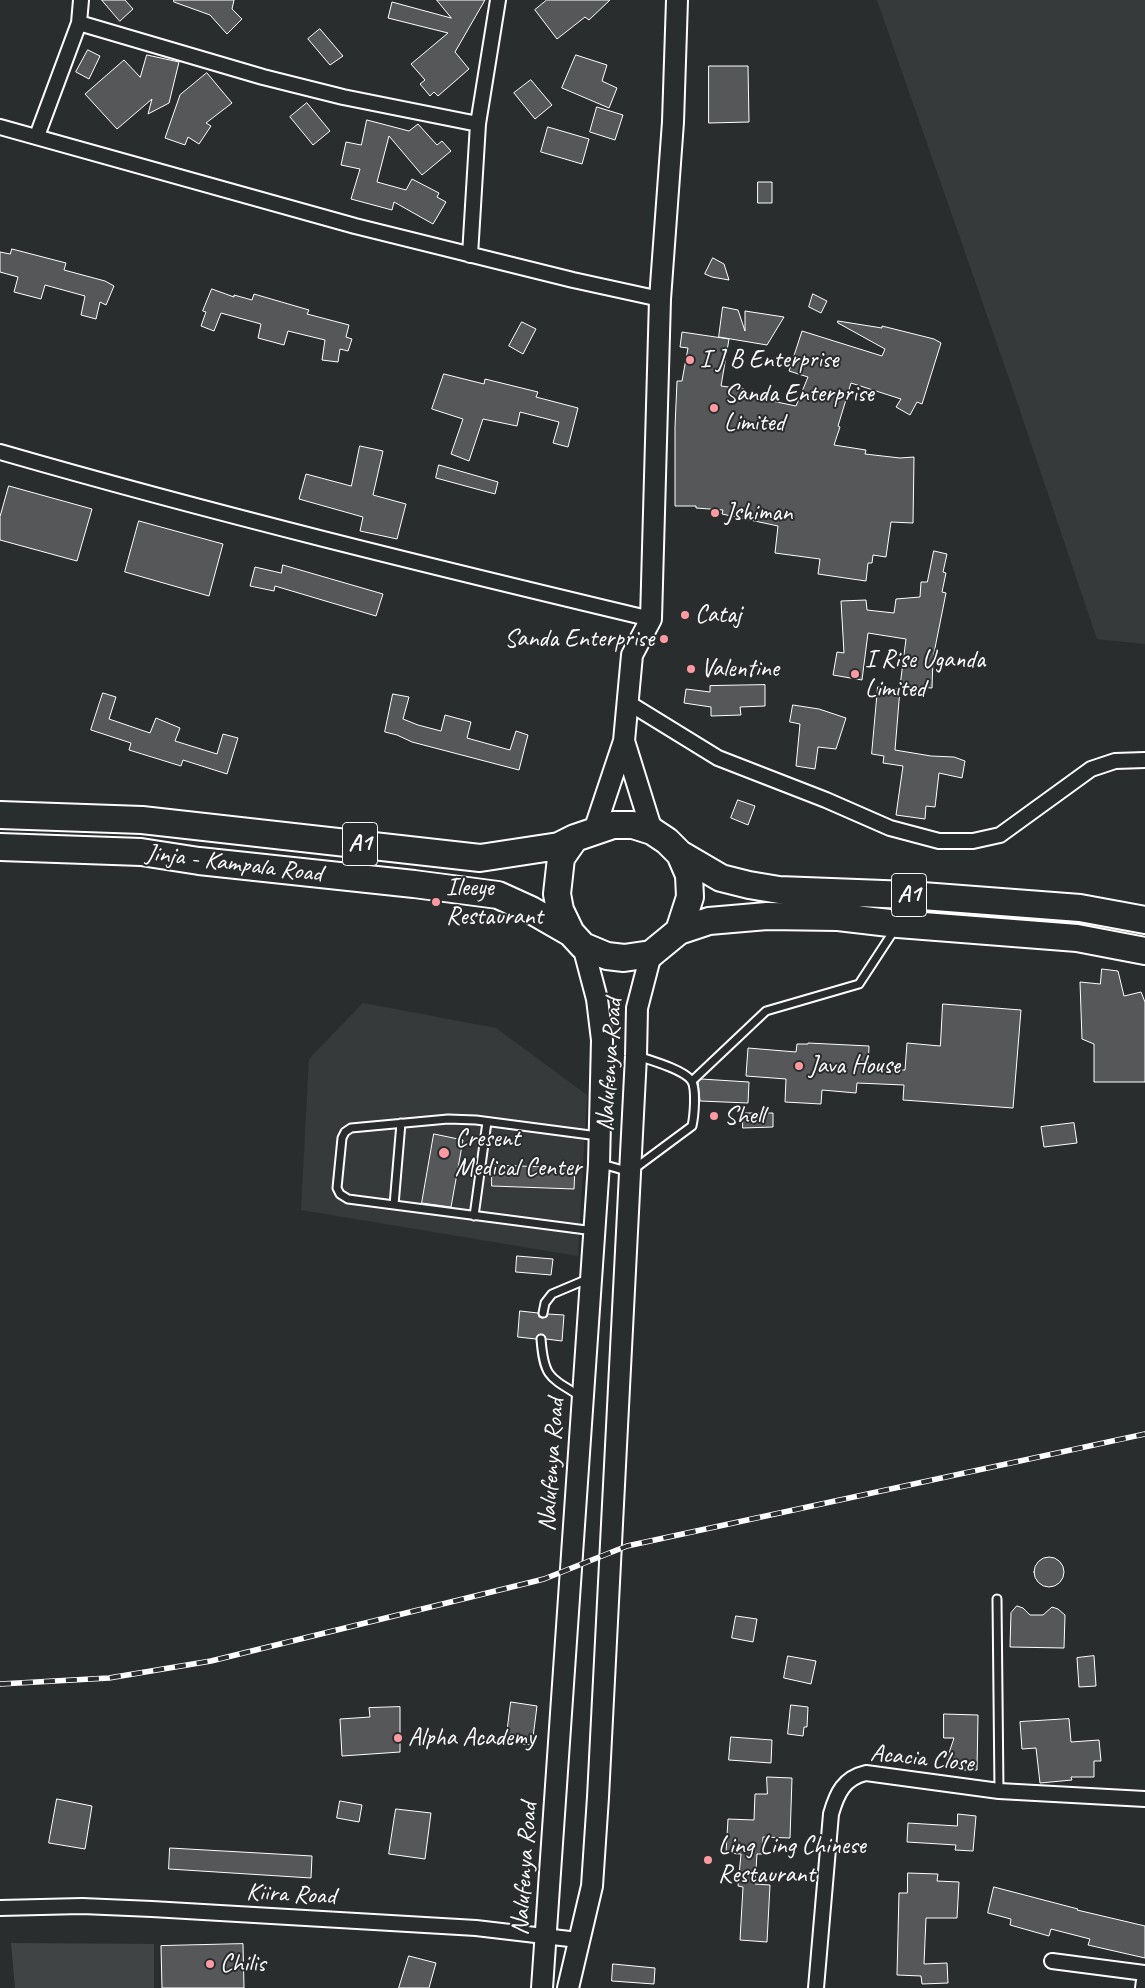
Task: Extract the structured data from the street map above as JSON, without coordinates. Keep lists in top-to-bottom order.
{
  "streets": {
    "highway": ["A1", "Jinja - Kampala Road"],
    "street": ["Nalufenya Road", "Acacia Close", "Kiira Road"]
  },
  "crossings": [
    ["A1", "Jinja - Kampala Road"],
    ["A1", "Nalufenya Road"],
    ["Jinja - Kampala Road", "Nalufenya Road"],
    ["Nalufenya Road", "Kiira Road"]
  ],
  "places": [
    "I J B Enterprise",
    "Sanda Enterprise Limited",
    "Jshiman",
    "Cataj",
    "Sanda Enterprise",
    "Valentine",
    "I Rise Uganda Limited",
    "Ileeye Restaurant",
    "Java House",
    "Shell",
    "Cresent Medical Center",
    "Alpha Academy",
    "Ling Ling Chinese Restaurant",
    "Chilis"
  ]
}
